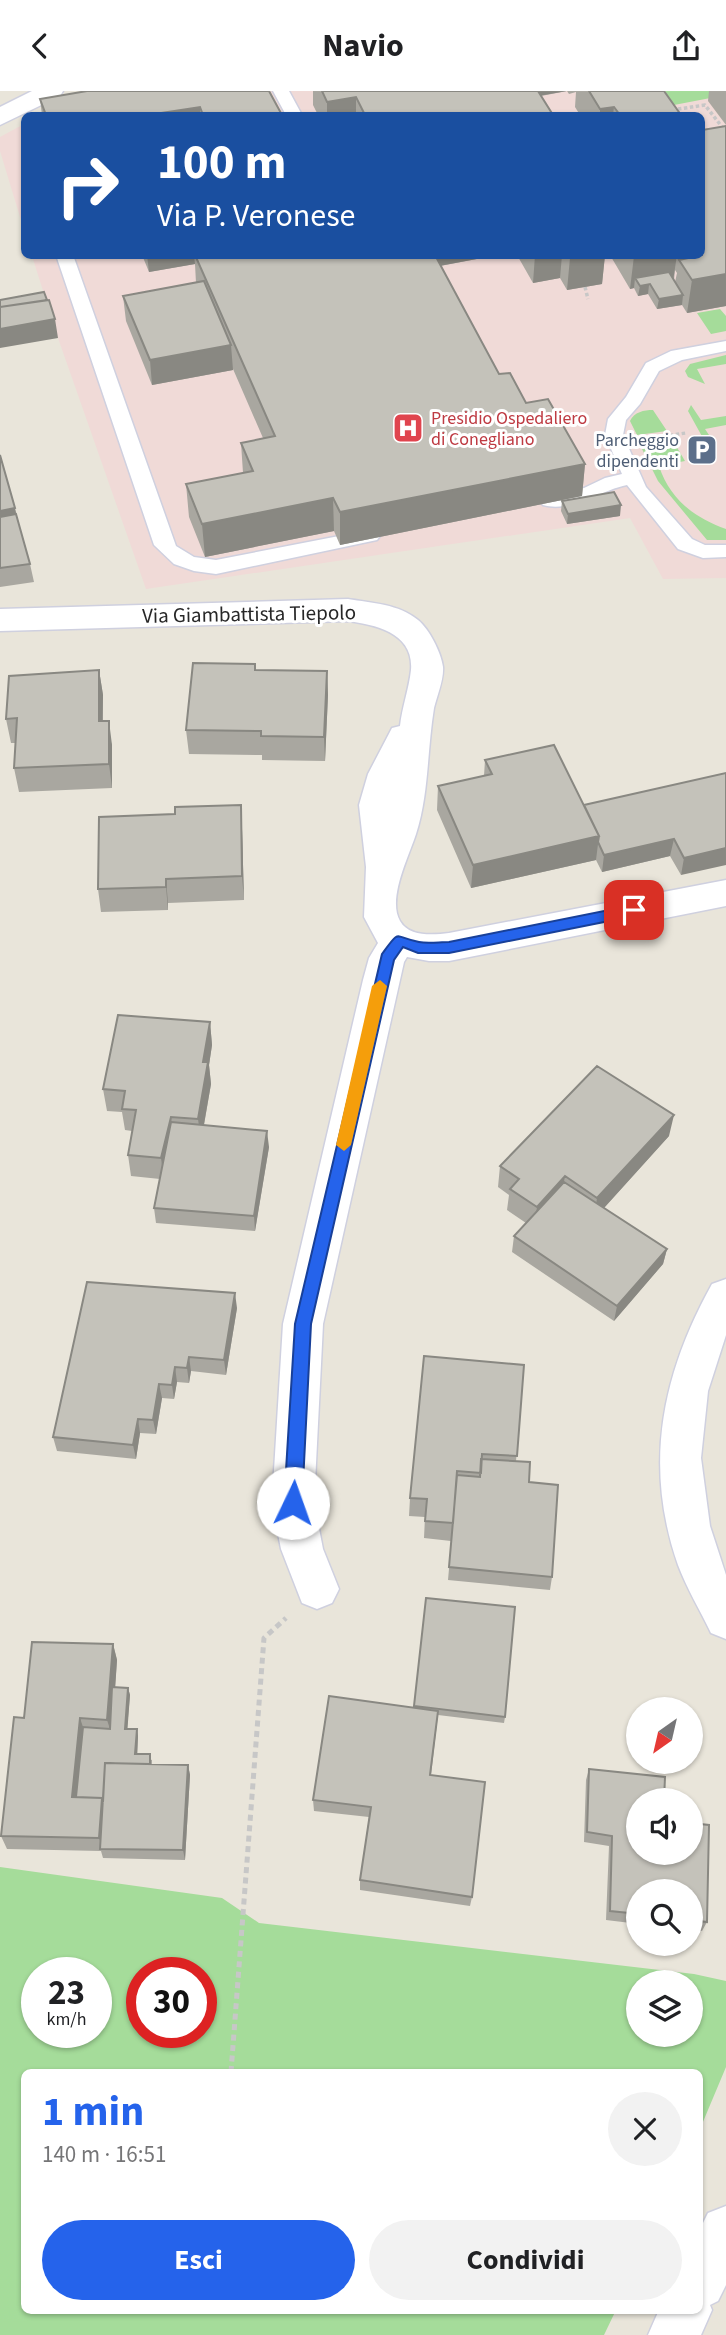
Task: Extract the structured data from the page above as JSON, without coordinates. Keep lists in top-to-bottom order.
{
  "streets": {
    "street": ["Via Giambattista Tiepolo"]
  },
  "places": {
    "hospital": ["Presidio Ospedaliero di Conegliano"],
    "parking": ["Parcheggio dipendenti"]
  },
  "north": "bottom left",
  "page": {
    "header": "Navio",
    "turn": ["100 m", "Via P. Veronese"],
    "speed": "23 km/h",
    "limit": "30",
    "heading": ["1 min", "140 m · 16:51"],
    "buttons": ["Esci", "Condividi"]
  }
}
